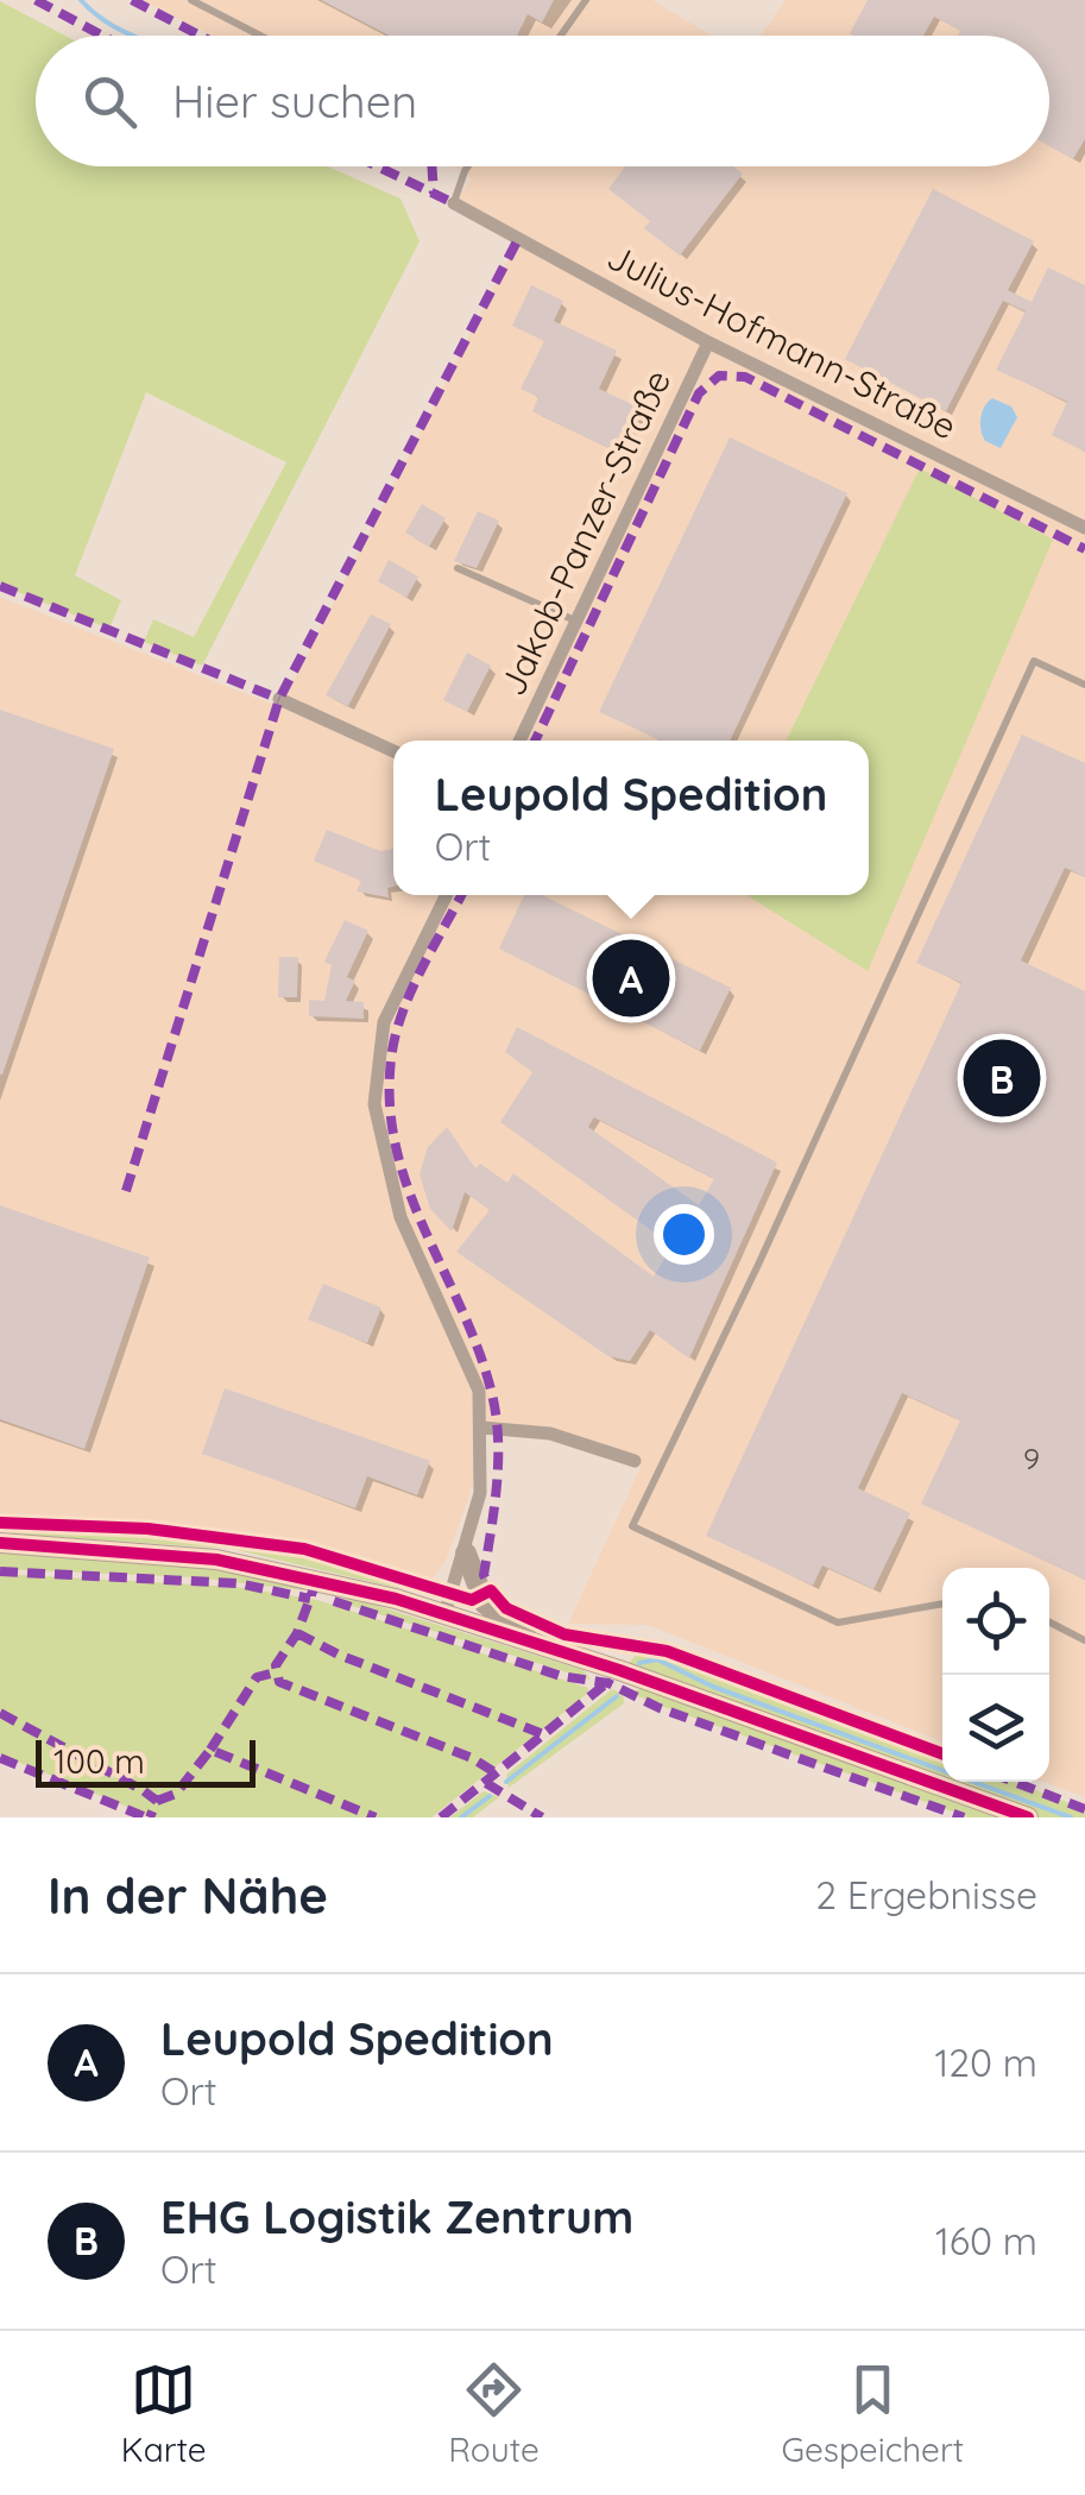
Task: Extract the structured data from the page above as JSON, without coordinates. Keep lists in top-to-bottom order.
{
  "streets": {
    "street": ["Julius-Hofmann-Straße", "Jakob-Panzer-Straße"]
  },
  "crossings": [
    ["Julius-Hofmann-Straße", "Jakob-Panzer-Straße"]
  ],
  "house_numbers": ["9"],
  "scale_bar": "100 m",
  "page": {
    "search": "Hier suchen",
    "popup": ["Leupold Spedition", "Ort"],
    "pins": ["A", "B"],
    "scale": "100 m",
    "heading": ["In der Nähe", "2 Ergebnisse"],
    "list": [
      {
        "mark": "A",
        "name": "Leupold Spedition",
        "note": "Ort",
        "value": "120 m"
      },
      {
        "mark": "B",
        "name": "EHG Logistik Zentrum",
        "note": "Ort",
        "value": "160 m"
      }
    ],
    "nav": ["Karte", "Route", "Gespeichert"]
  }
}
